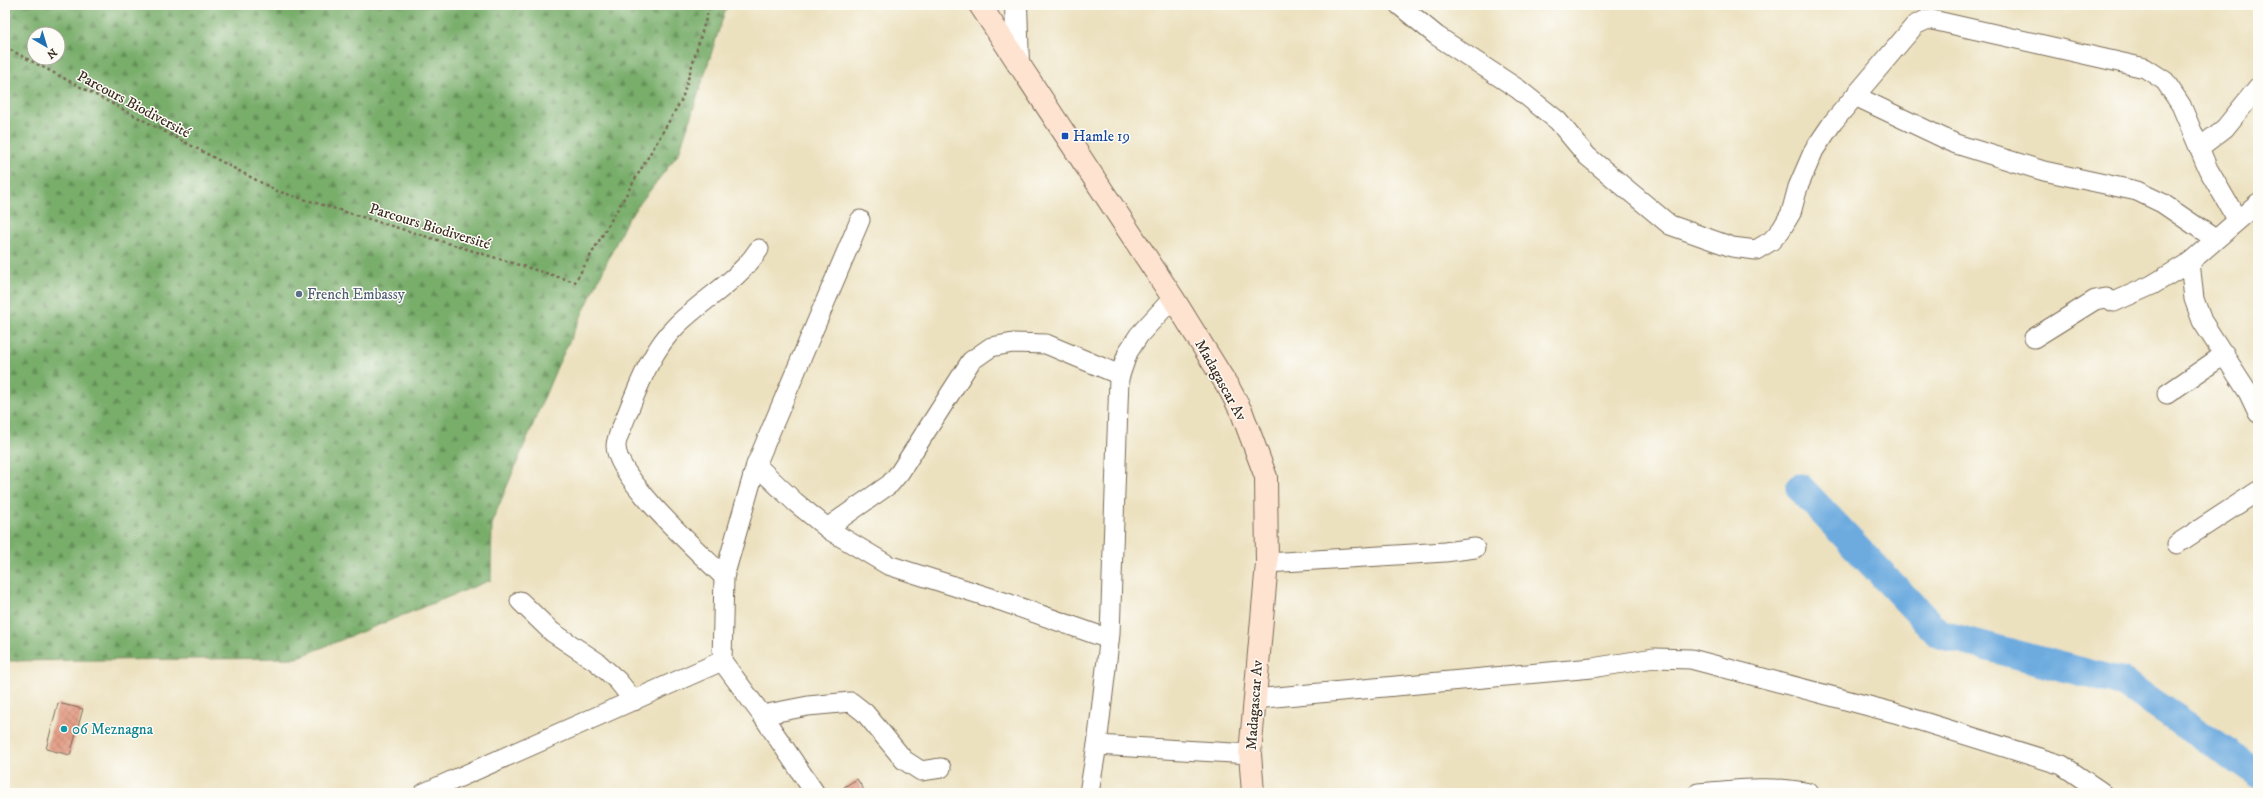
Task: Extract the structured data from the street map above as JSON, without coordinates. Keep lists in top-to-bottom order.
{
  "streets": {
    "main road": ["Madagascar Av"],
    "path": ["Parcours Biodiversité"]
  },
  "places": {
    "transit": ["Hamle 19"],
    "other": ["French Embassy", "06 Meznagna"]
  },
  "north": "bottom right"
}
